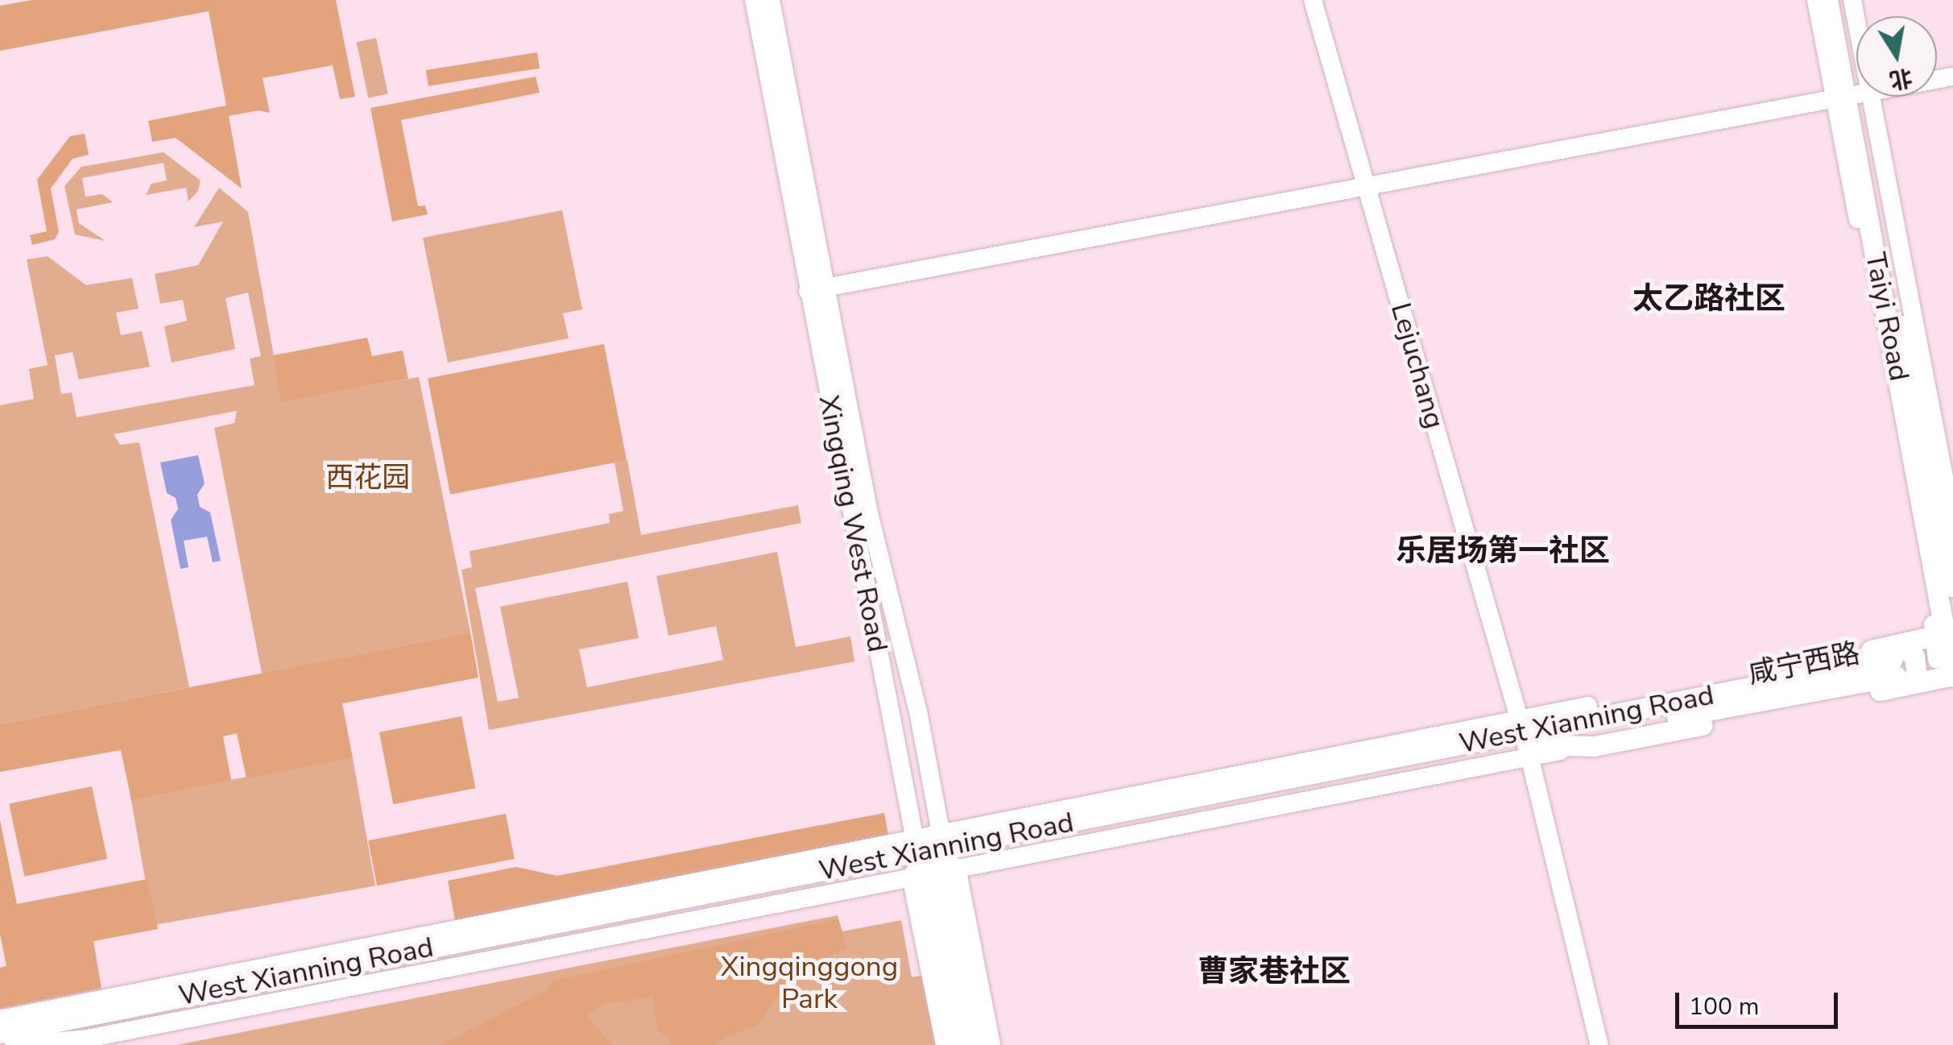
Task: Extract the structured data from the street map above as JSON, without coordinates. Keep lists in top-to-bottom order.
{
  "streets": {
    "main road": ["Taiyi Road", "咸宁西路", "West Xianning Road"],
    "street": ["Lejuchang", "Xingqing West Road"]
  },
  "crossings": [
    ["Taiyi Road", "咸宁西路"],
    ["Lejuchang", "咸宁西路"],
    ["Lejuchang", "West Xianning Road"],
    ["Xingqing West Road", "West Xianning Road"],
    ["咸宁西路", "West Xianning Road"]
  ],
  "districts": ["太乙路社区", "乐居场第一社区", "曹家巷社区"],
  "parks": ["西花园", "Xingqinggong Park"],
  "scale_bar": "100 m",
  "north": "bottom"
}
